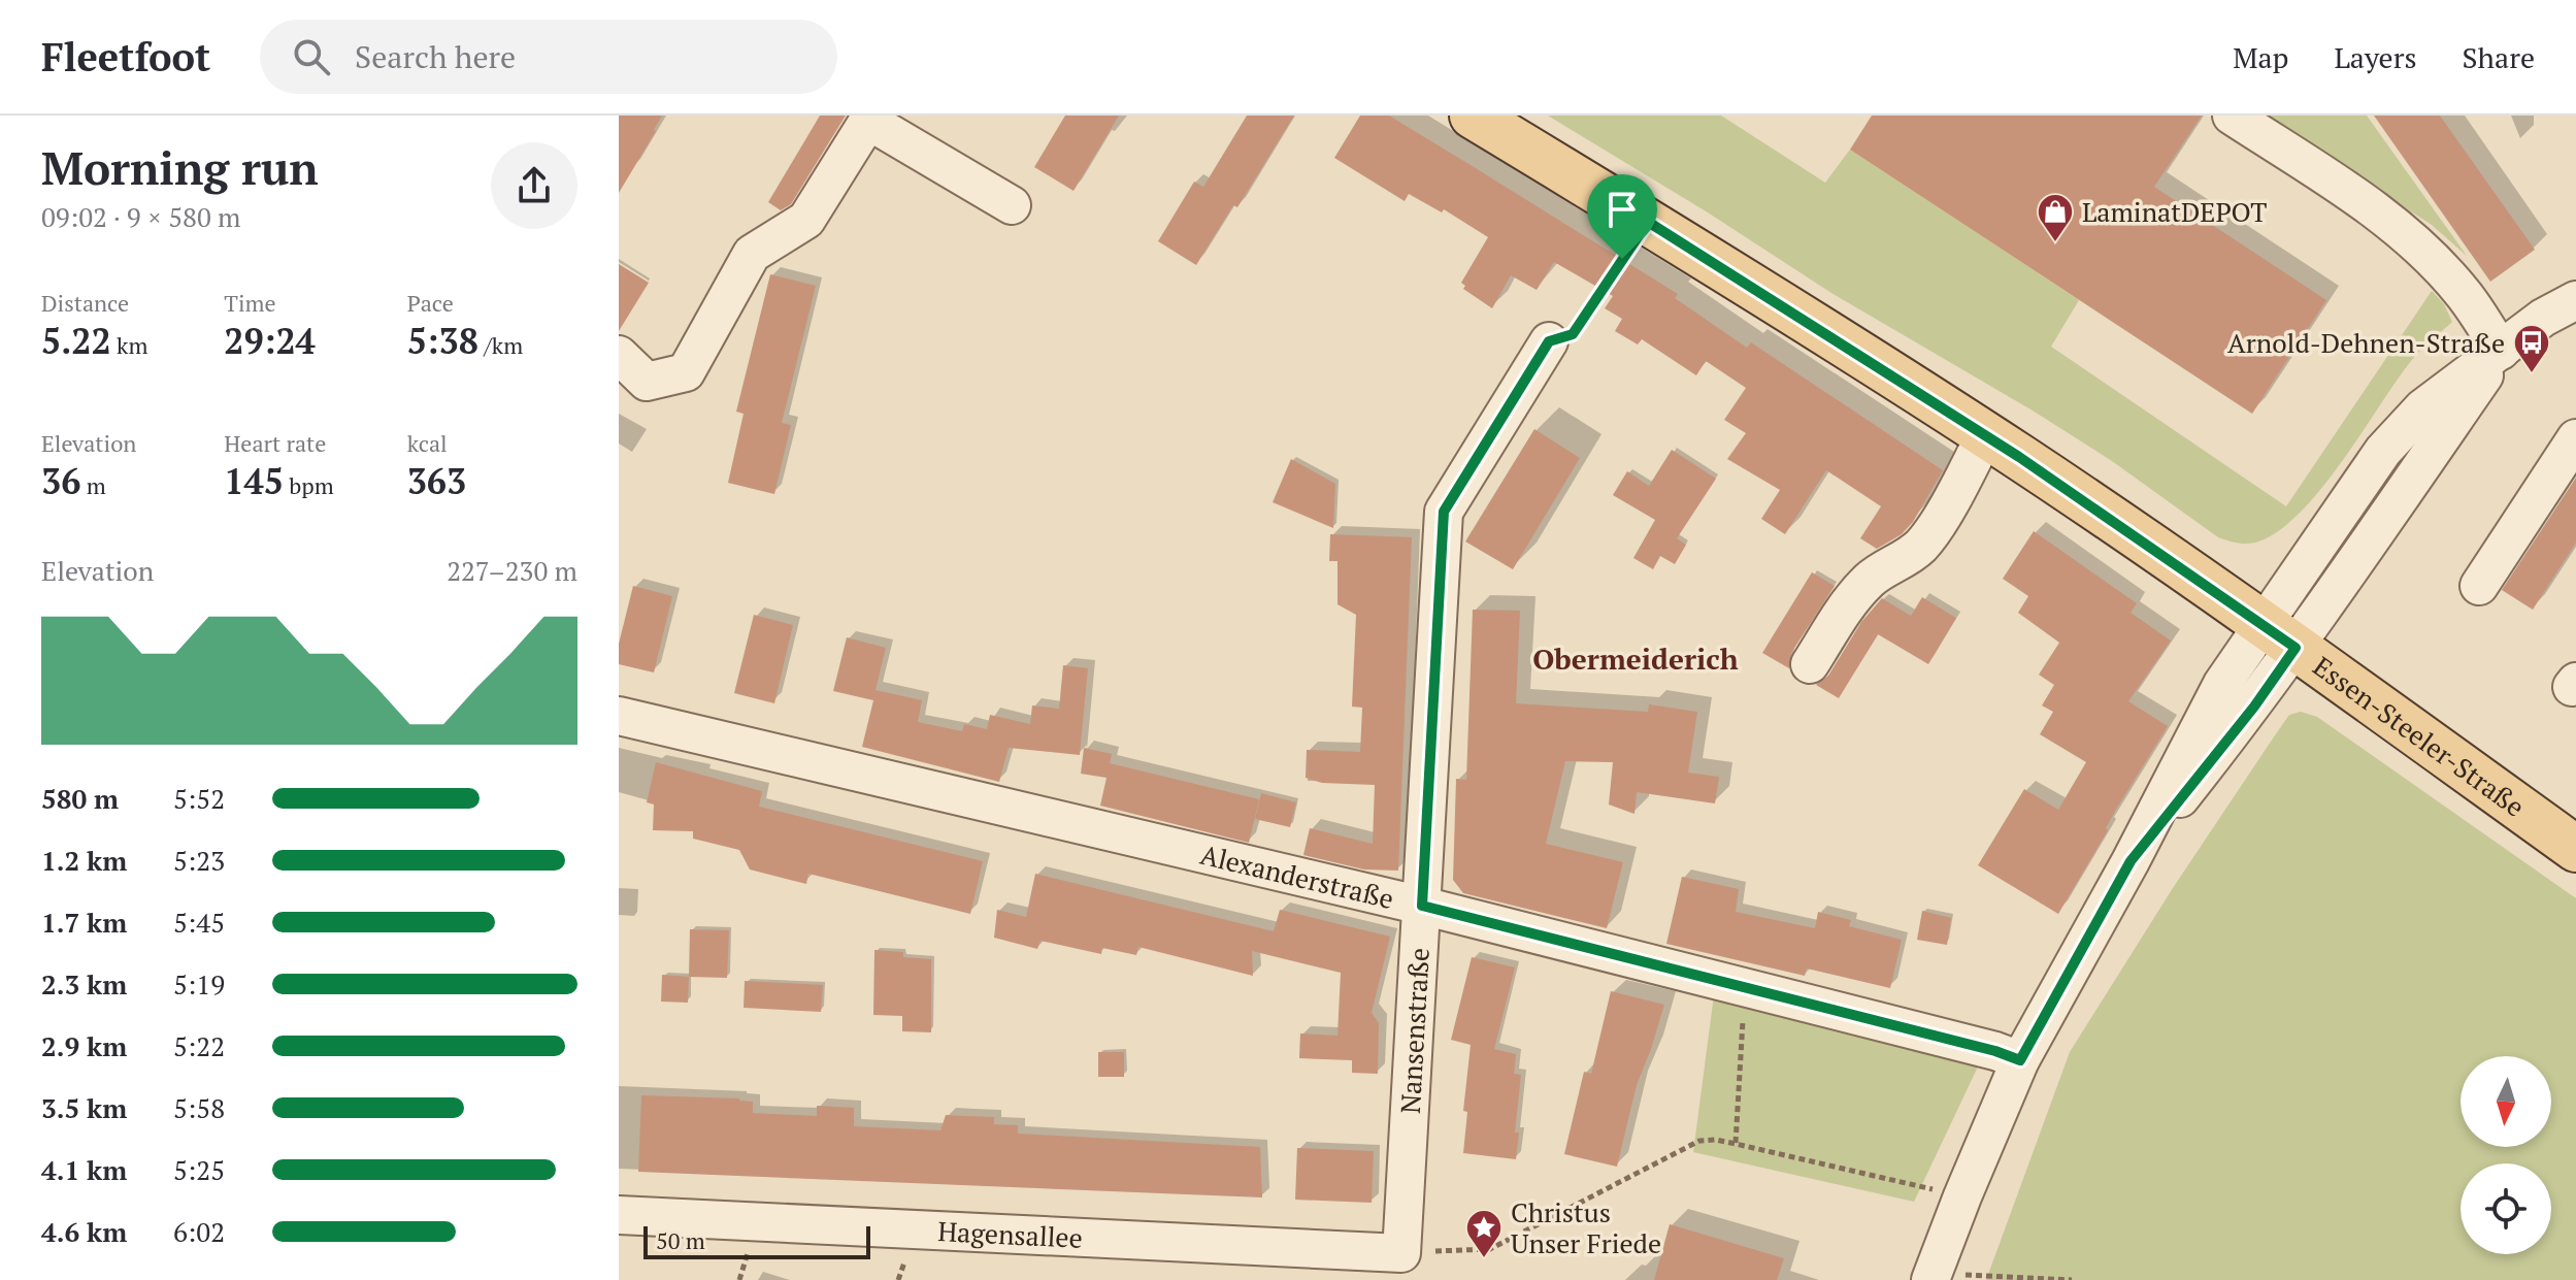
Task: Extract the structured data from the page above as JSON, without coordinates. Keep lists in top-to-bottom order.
{
  "streets": {
    "main road": ["Essen-Steeler-Straße"],
    "street": ["Alexanderstraße", "Nansenstraße", "Hagensallee"]
  },
  "crossings": [
    ["Alexanderstraße", "Nansenstraße"],
    ["Nansenstraße", "Hagensallee"]
  ],
  "districts": ["Obermeiderich"],
  "places": {
    "shop": ["LaminatDEPOT"],
    "bus stop": ["Arnold-Dehnen-Straße"],
    "place": ["Christus Unser Friede"]
  },
  "scale_bar": "50 m",
  "north": "bottom",
  "page": {
    "header": "Fleetfoot",
    "search": "Search here",
    "nav": ["Map", "Layers", "Share"],
    "heading": ["Morning run", "09:02 · 9 × 580 m"],
    "stats": [
      ["Distance", "5.22 km"],
      ["Time", "29:24"],
      ["Pace", "5:38 /km"],
      ["Elevation", "36 m"],
      ["Heart rate", "145 bpm"],
      ["kcal", "363"]
    ],
    "chart": ["Elevation", "227–230 m"],
    "list": [
      {
        "name": "580 m",
        "note": "5:52"
      },
      {
        "name": "1.2 km",
        "note": "5:23"
      },
      {
        "name": "1.7 km",
        "note": "5:45"
      },
      {
        "name": "2.3 km",
        "note": "5:19"
      },
      {
        "name": "2.9 km",
        "note": "5:22"
      },
      {
        "name": "3.5 km",
        "note": "5:58"
      },
      {
        "name": "4.1 km",
        "note": "5:25"
      },
      {
        "name": "4.6 km",
        "note": "6:02"
      }
    ],
    "scale": "50 m"
  }
}
